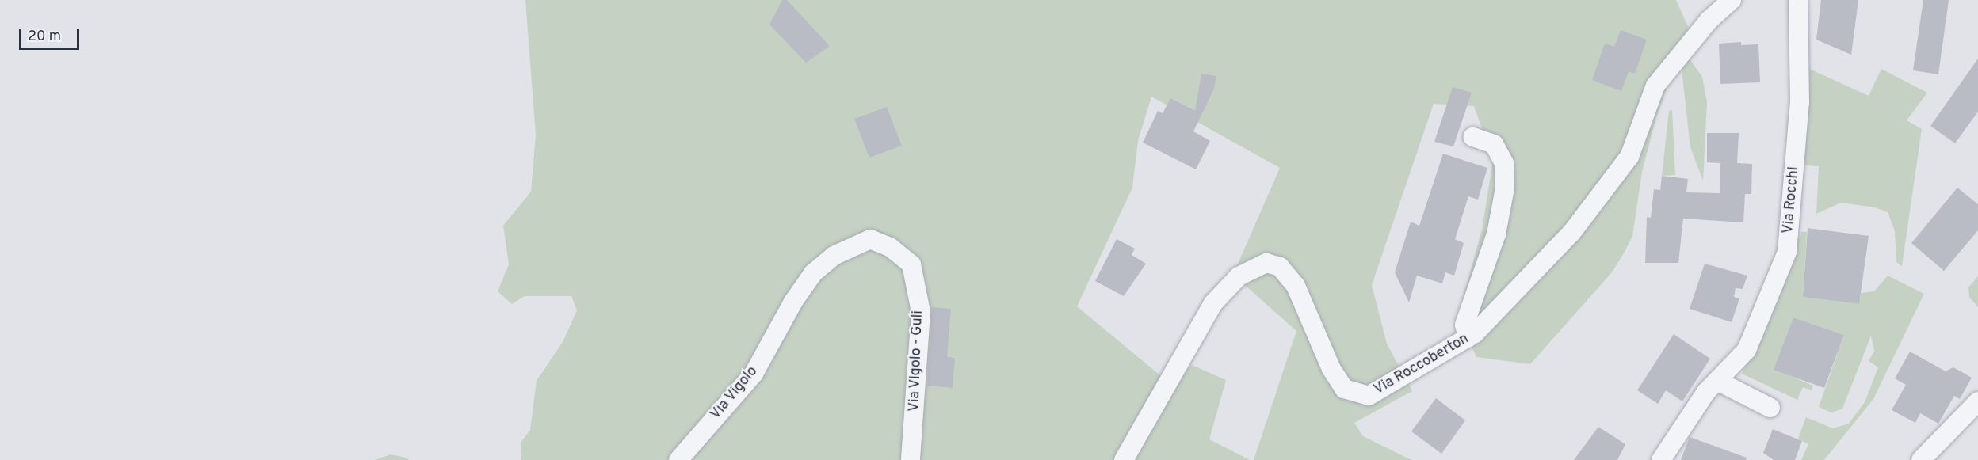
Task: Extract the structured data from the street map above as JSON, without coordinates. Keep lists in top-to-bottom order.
{
  "streets": {
    "street": [
      "Via Rocchi",
      "Via Vigolo - Guli",
      "Via Roccoberton",
      "Via Vigolo"
    ]
  },
  "crossings": [
    ["Via Vigolo - Guli", "Via Vigolo"]
  ],
  "scale_bar": "20 m"
}
